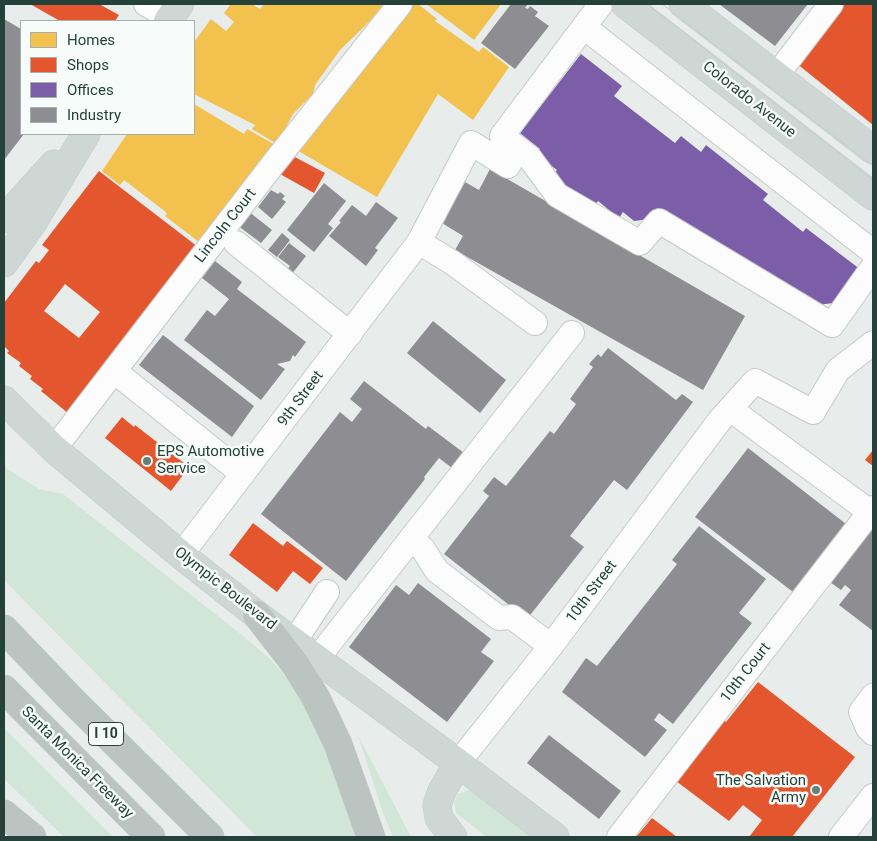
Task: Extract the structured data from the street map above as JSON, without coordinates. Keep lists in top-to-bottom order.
{
  "streets": {
    "highway": ["I 10", "Santa Monica Freeway"],
    "main road": ["Colorado Avenue", "Olympic Boulevard"],
    "street": [
      "Lincoln Court",
      "9th Street",
      "10th Street",
      "10th Court"
    ]
  },
  "crossings": [
    ["Lincoln Court", "Olympic Boulevard"],
    ["9th Street", "Olympic Boulevard"],
    ["Olympic Boulevard", "10th Street"]
  ],
  "places": ["EPS Automotive Service", "The Salvation Army"],
  "legend": [
    "Homes",
    "Shops",
    "Offices",
    "Industry"
  ]
}
